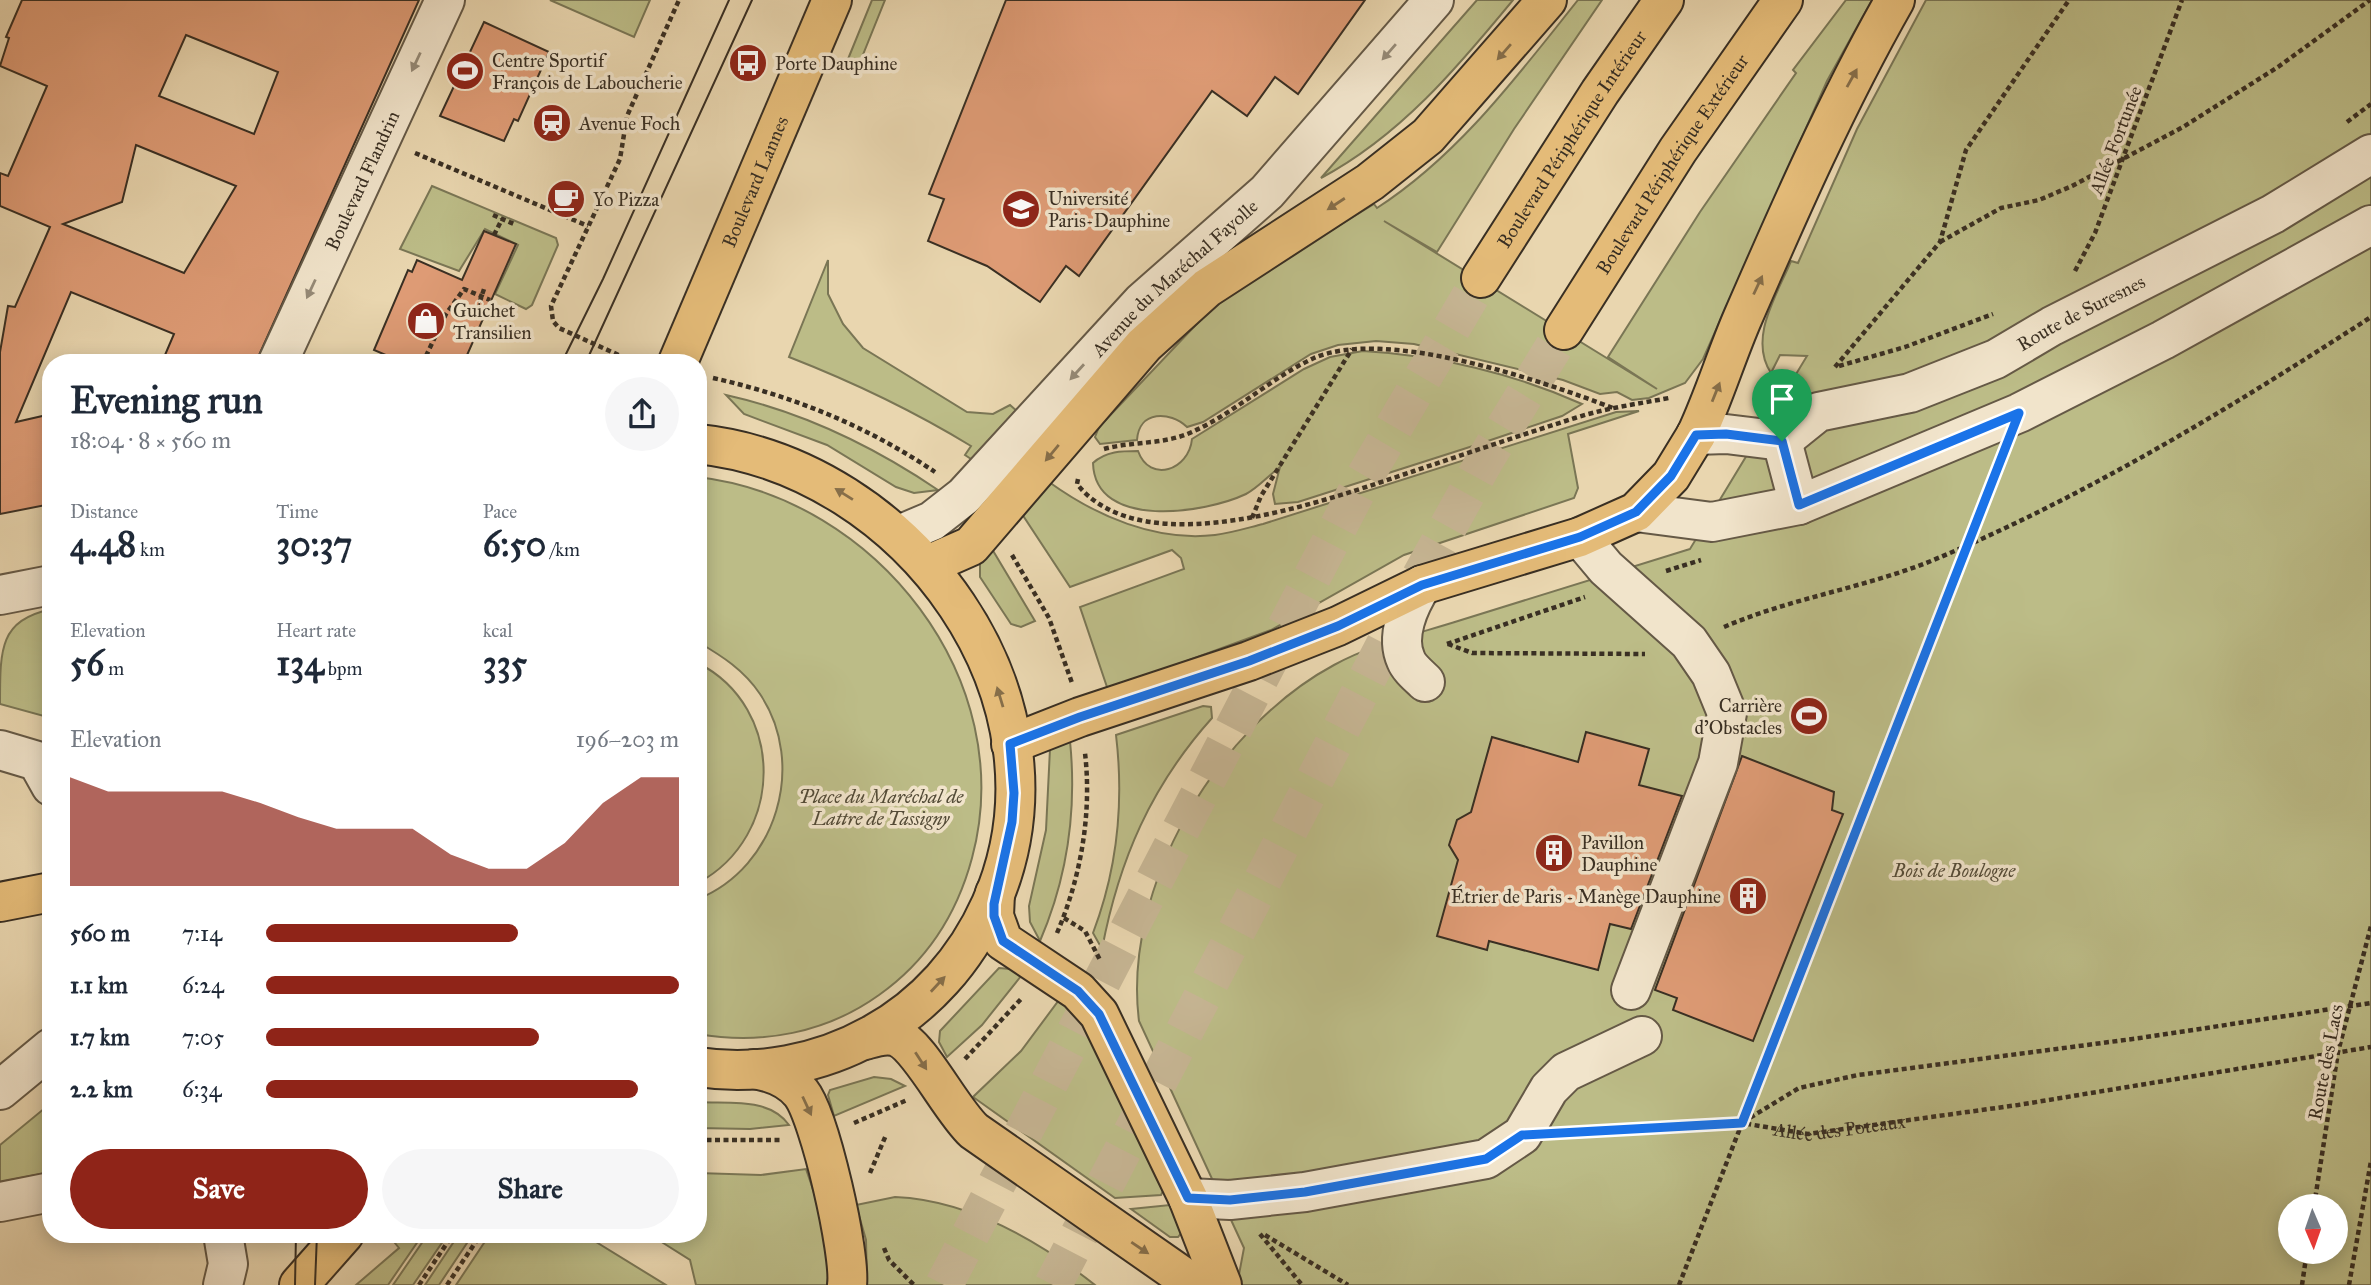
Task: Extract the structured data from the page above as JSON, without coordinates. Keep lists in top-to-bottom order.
{
  "streets": {
    "main road": ["Boulevard Périphérique Intérieur", "Boulevard Périphérique Extérieur", "Boulevard Lannes"],
    "street": ["Boulevard Flandrin", "Avenue du Maréchal Fayolle", "Route de Suresnes"],
    "path": ["Allée Fortunée", "Route des Lacs", "Allée des Poteaux"]
  },
  "crossings": [
    ["Route des Lacs", "Allée des Poteaux"]
  ],
  "one_way": ["Boulevard Flandrin", "Avenue du Maréchal Fayolle"],
  "parks": ["Place du Maréchal de Lattre de Tassigny", "Bois de Boulogne"],
  "places": {
    "bus stop": ["Porte Dauphine"],
    "sports": ["Centre Sportif François de Laboucherie", "Carrière d'Obstacles"],
    "station": ["Avenue Foch"],
    "cafe": ["Yo Pizza"],
    "school or university": ["Université Paris-Dauphine"],
    "shop": ["Guichet Transilien"],
    "building": ["Pavillon Dauphine", "Étrier de Paris - Manège Dauphine"]
  },
  "north": "bottom",
  "page": {
    "heading": ["Evening run", "18:04 · 8 × 560 m"],
    "stats": [
      ["Distance", "4.48 km"],
      ["Time", "30:37"],
      ["Pace", "6:50 /km"],
      ["Elevation", "56 m"],
      ["Heart rate", "134 bpm"],
      ["kcal", "335"]
    ],
    "chart": ["Elevation", "196–203 m"],
    "list": [
      {
        "name": "560 m",
        "note": "7:14"
      },
      {
        "name": "1.1 km",
        "note": "6:24"
      },
      {
        "name": "1.7 km",
        "note": "7:05"
      },
      {
        "name": "2.2 km",
        "note": "6:34"
      }
    ],
    "buttons": ["Save", "Share"]
  }
}
